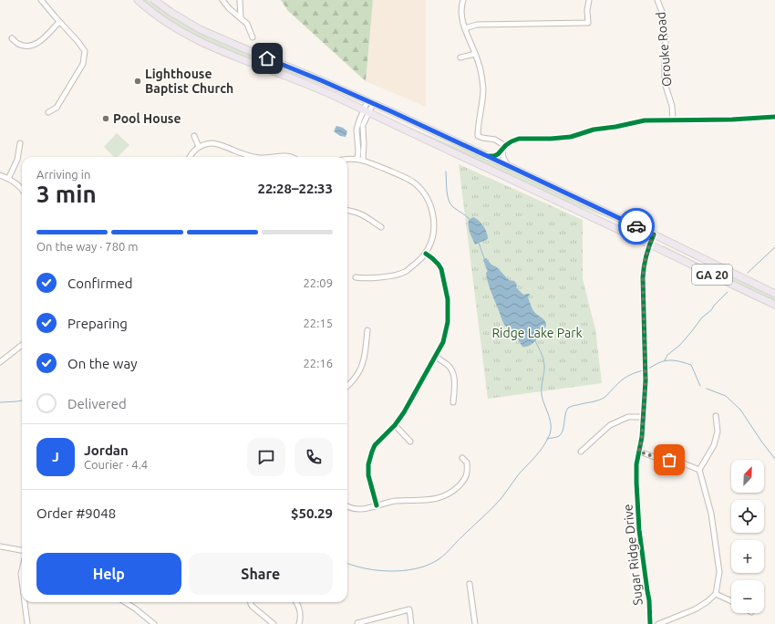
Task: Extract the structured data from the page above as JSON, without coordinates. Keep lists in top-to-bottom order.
{
  "streets": {
    "highway": ["GA 20"],
    "street": ["Orouke Road", "Sugar Ridge Drive"]
  },
  "crossings": [
    ["GA 20", "Sugar Ridge Drive"]
  ],
  "parks": ["Ridge Lake Park"],
  "places": ["Lighthouse Baptist Church", "Pool House"],
  "north": "top right",
  "page": {
    "heading": ["3 min", "Arriving in", "22:28–22:33"],
    "panel": [
      "Jordan",
      "Courier · 4.4",
      "Order #9048",
      "$50.29"
    ],
    "bar": "On the way · 780 m",
    "list": [
      ["Confirmed", "22:09"],
      ["Preparing", "22:15"],
      ["On the way", "22:16"],
      "Delivered"
    ],
    "round": "J",
    "map_buttons": ["+", "−"],
    "buttons": ["Help", "Share"]
  }
}
